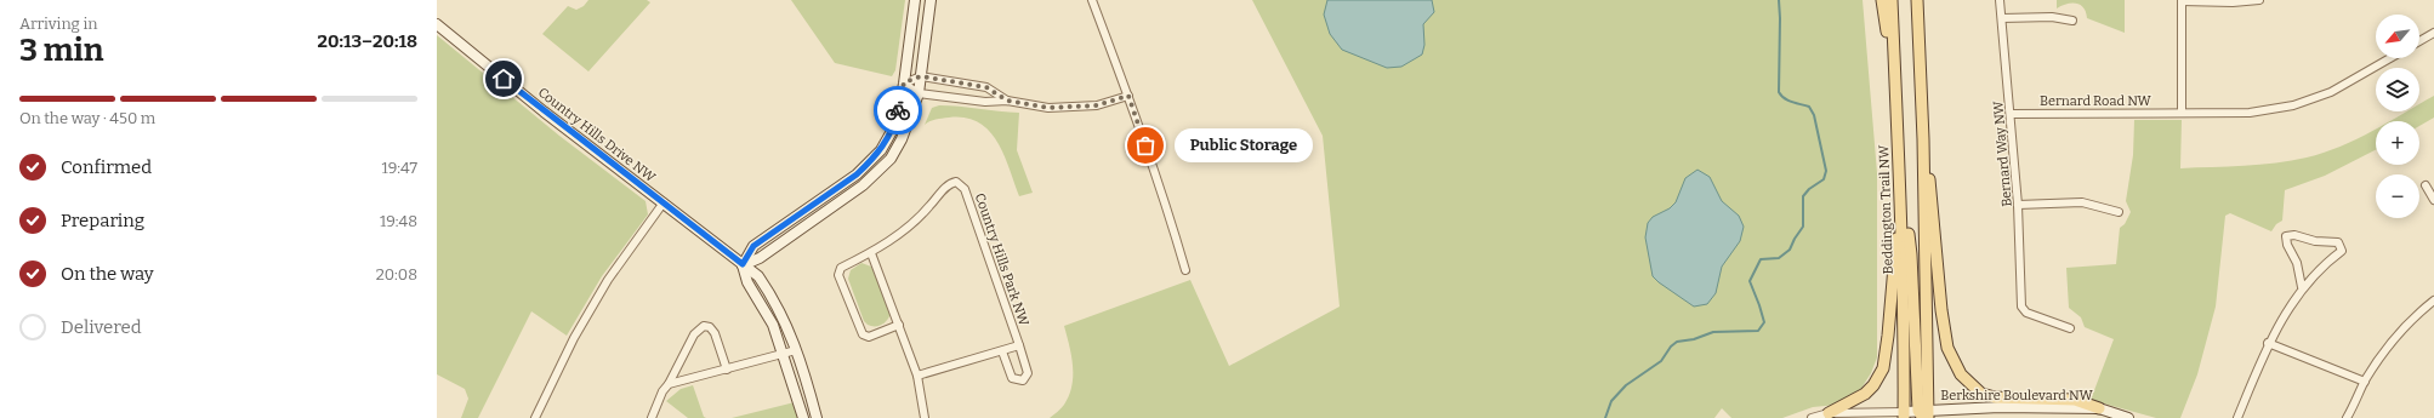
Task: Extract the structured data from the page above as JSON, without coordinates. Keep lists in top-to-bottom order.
{
  "streets": {
    "main road": ["Beddington Trail NW"],
    "street": [
      "Bernard Road NW",
      "Country Hills Drive NW",
      "Bernard Way NW",
      "Country Hills Park NW",
      "Berkshire Boulevard NW"
    ]
  },
  "crossings": [
    ["Bernard Road NW", "Bernard Way NW"],
    ["Beddington Trail NW", "Berkshire Boulevard NW"]
  ],
  "places": ["Public Storage"],
  "north": "bottom left",
  "page": {
    "heading": ["3 min", "Arriving in", "20:13–20:18"],
    "map_buttons": ["+", "−"],
    "bar": "On the way · 450 m",
    "bubble": "Public Storage",
    "list": [
      ["Confirmed", "19:47"],
      ["Preparing", "19:48"],
      ["On the way", "20:08"],
      "Delivered"
    ]
  }
}
